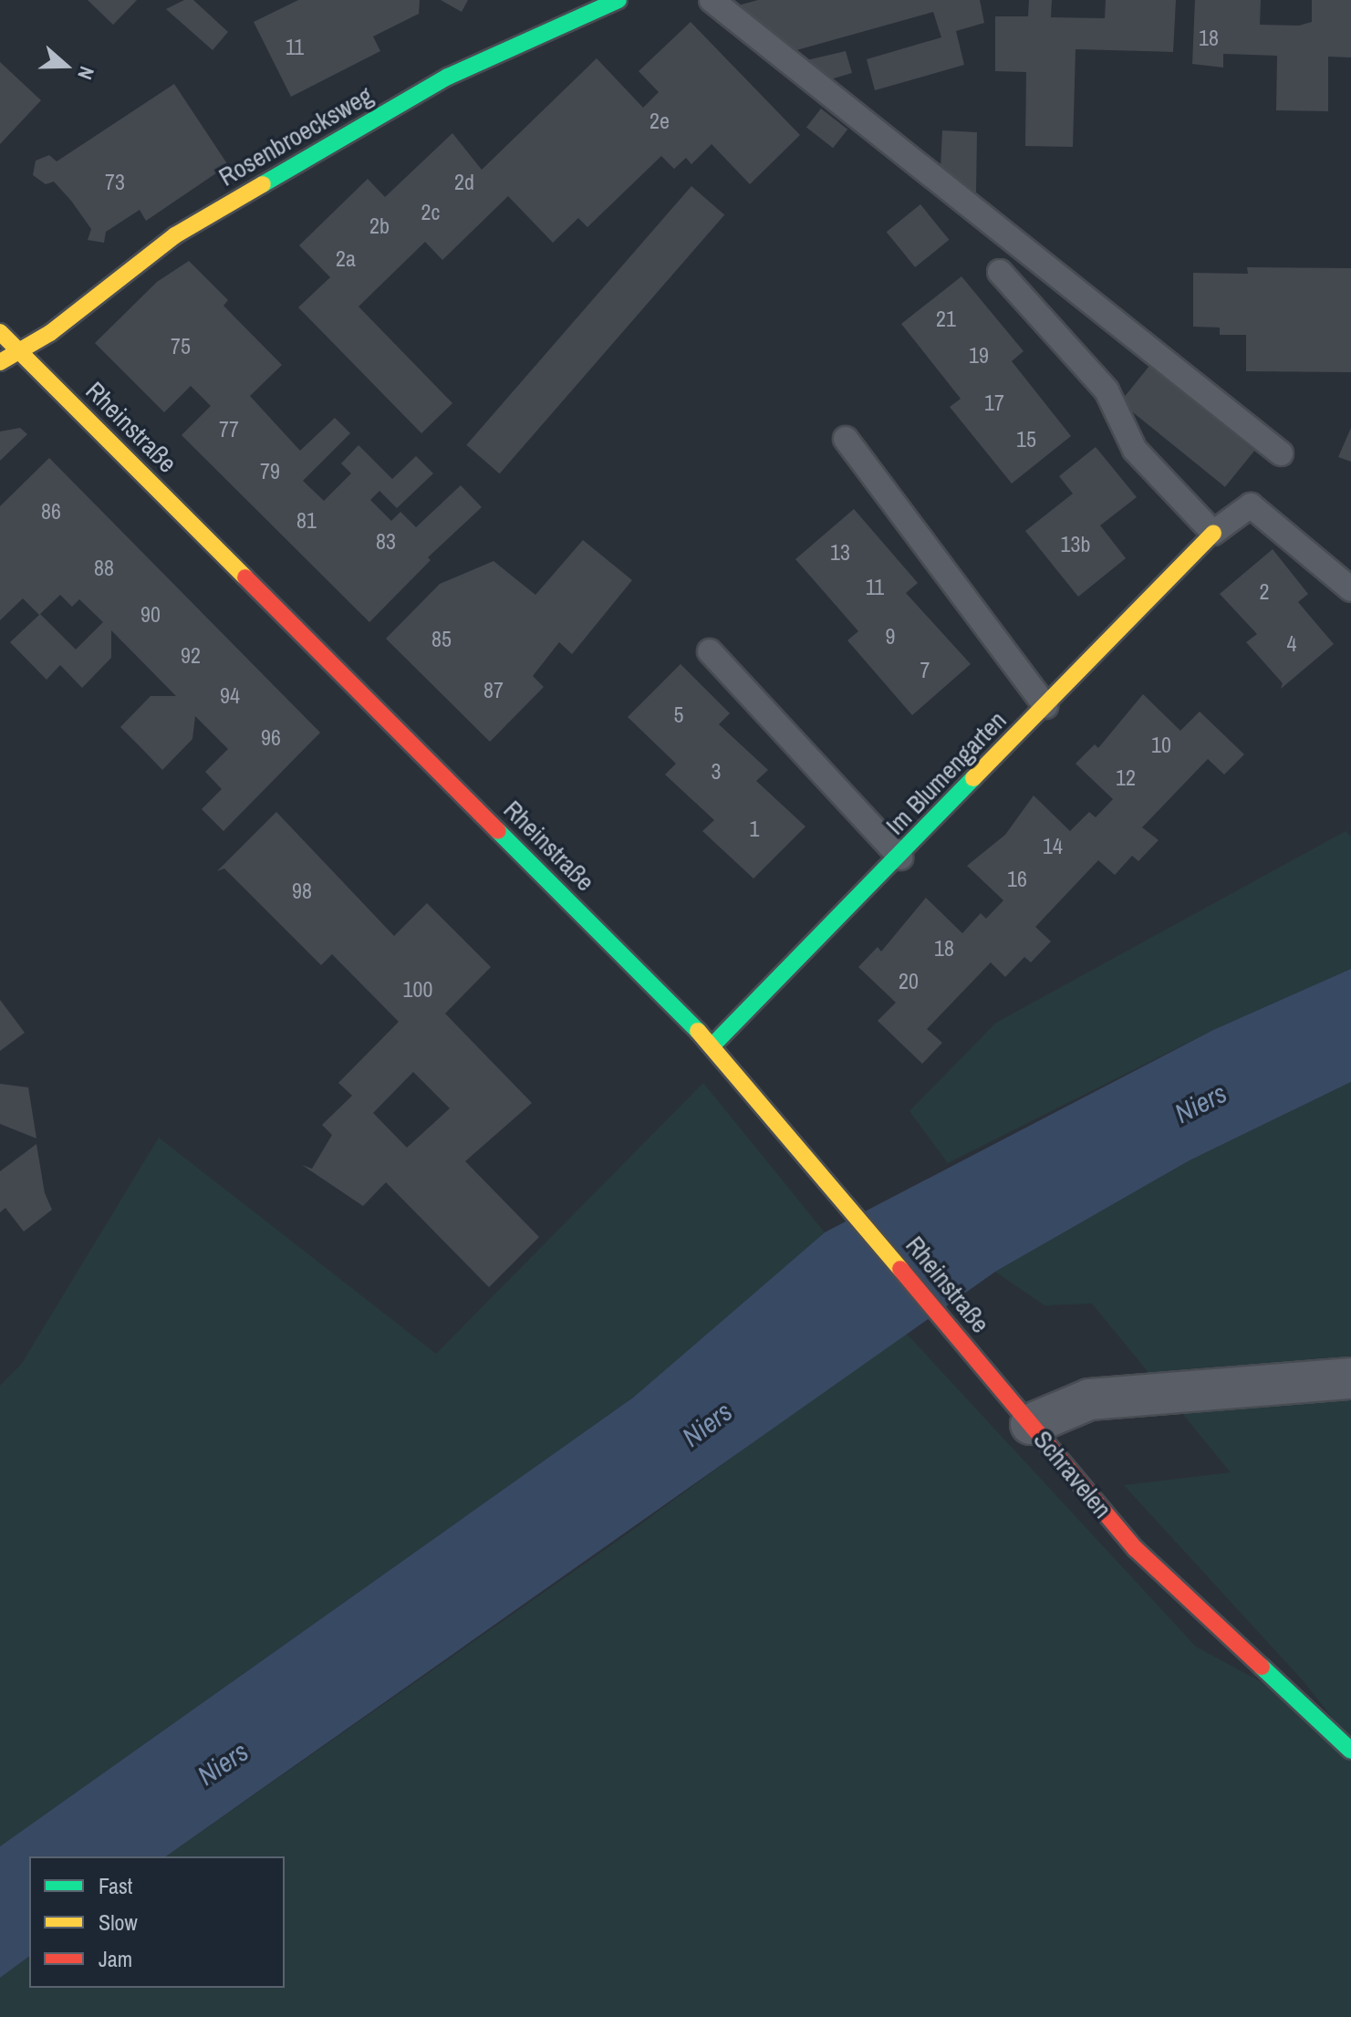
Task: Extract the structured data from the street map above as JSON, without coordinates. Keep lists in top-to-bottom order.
{
  "streets": {
    "main road": [
      "Rosenbroecksweg",
      "Rheinstraße",
      "Im Blumengarten",
      "Schravelen"
    ]
  },
  "crossings": [
    ["Rosenbroecksweg", "Rheinstraße"],
    ["Rheinstraße", "Im Blumengarten"],
    ["Rheinstraße", "Schravelen"]
  ],
  "water": ["Niers"],
  "house_numbers": [
    "18",
    "11",
    "2e",
    "73",
    "2d",
    "2c",
    "2b",
    "2a",
    "21",
    "75",
    "19",
    "17",
    "77",
    "15",
    "79",
    "86",
    "81",
    "83",
    "13b",
    "13",
    "88",
    "11",
    "2",
    "90",
    "9",
    "85",
    "4",
    "92",
    "7",
    "87",
    "94",
    "5",
    "96",
    "10",
    "3",
    "12",
    "1",
    "14",
    "16",
    "98",
    "18",
    "20",
    "100"
  ],
  "legend": ["Fast", "Slow", "Jam"],
  "north": "right"
}
